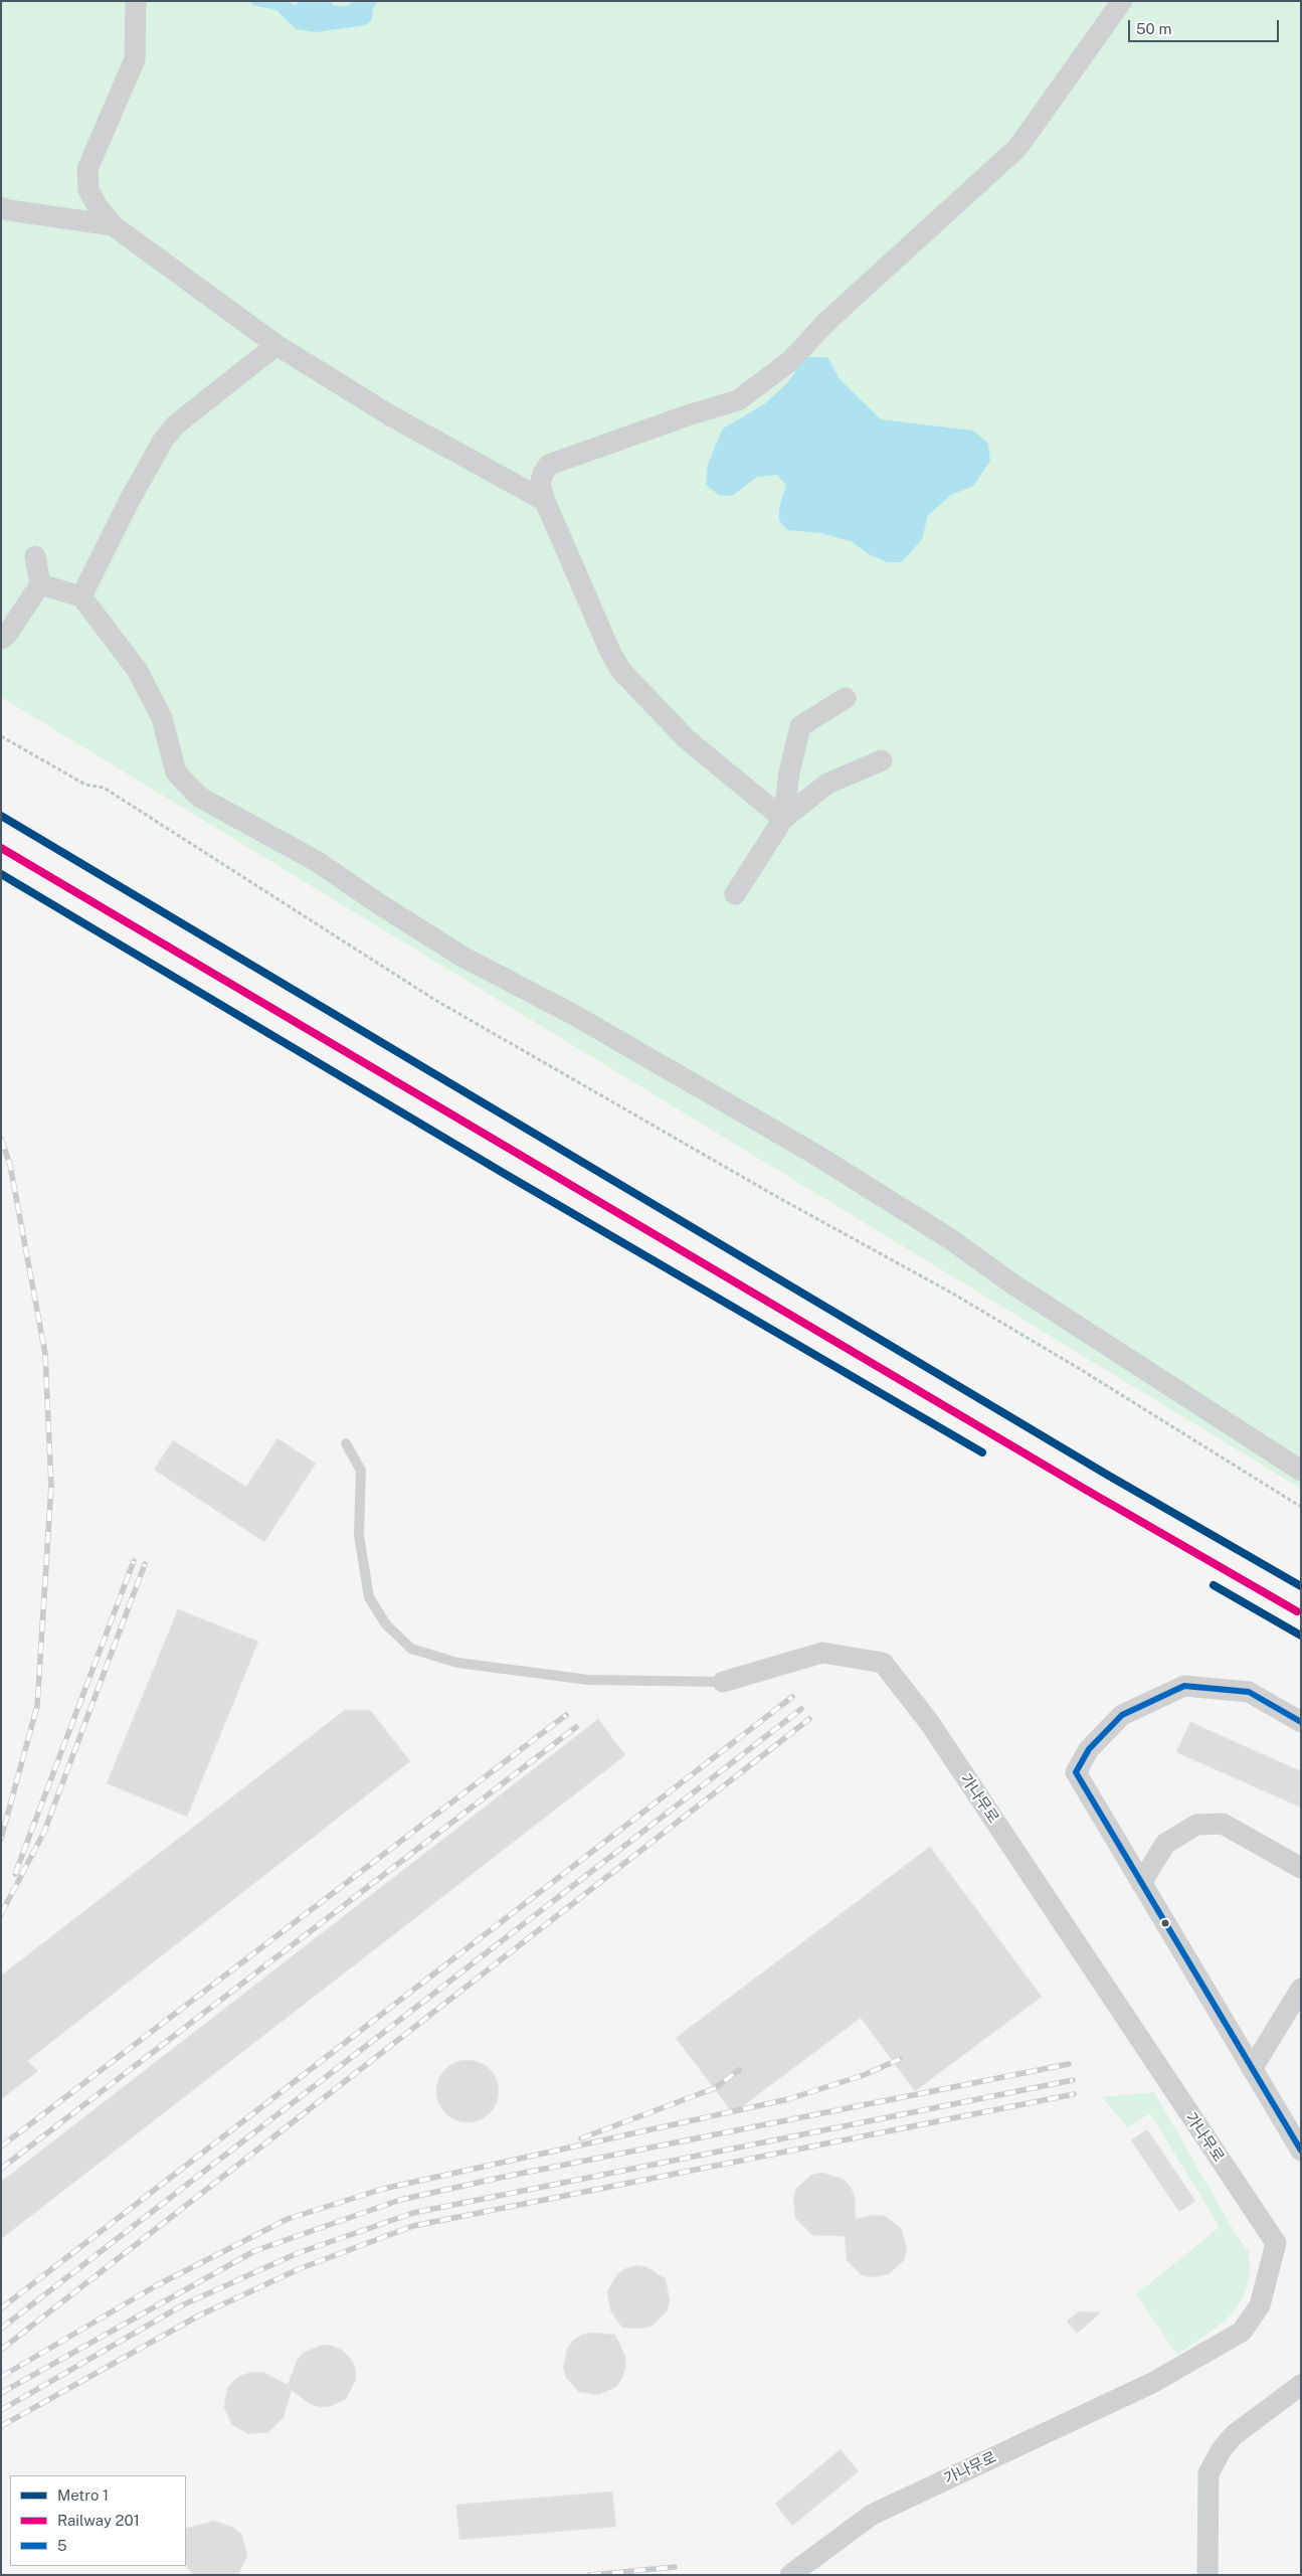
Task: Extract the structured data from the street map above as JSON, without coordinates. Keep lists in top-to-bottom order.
{
  "streets": {
    "street": ["가나무로"]
  },
  "lines": ["metro line 1", "rail line 201", "transit line 5"],
  "legend": ["Metro 1", "Railway 201", "5"],
  "scale_bar": "50 m"
}
